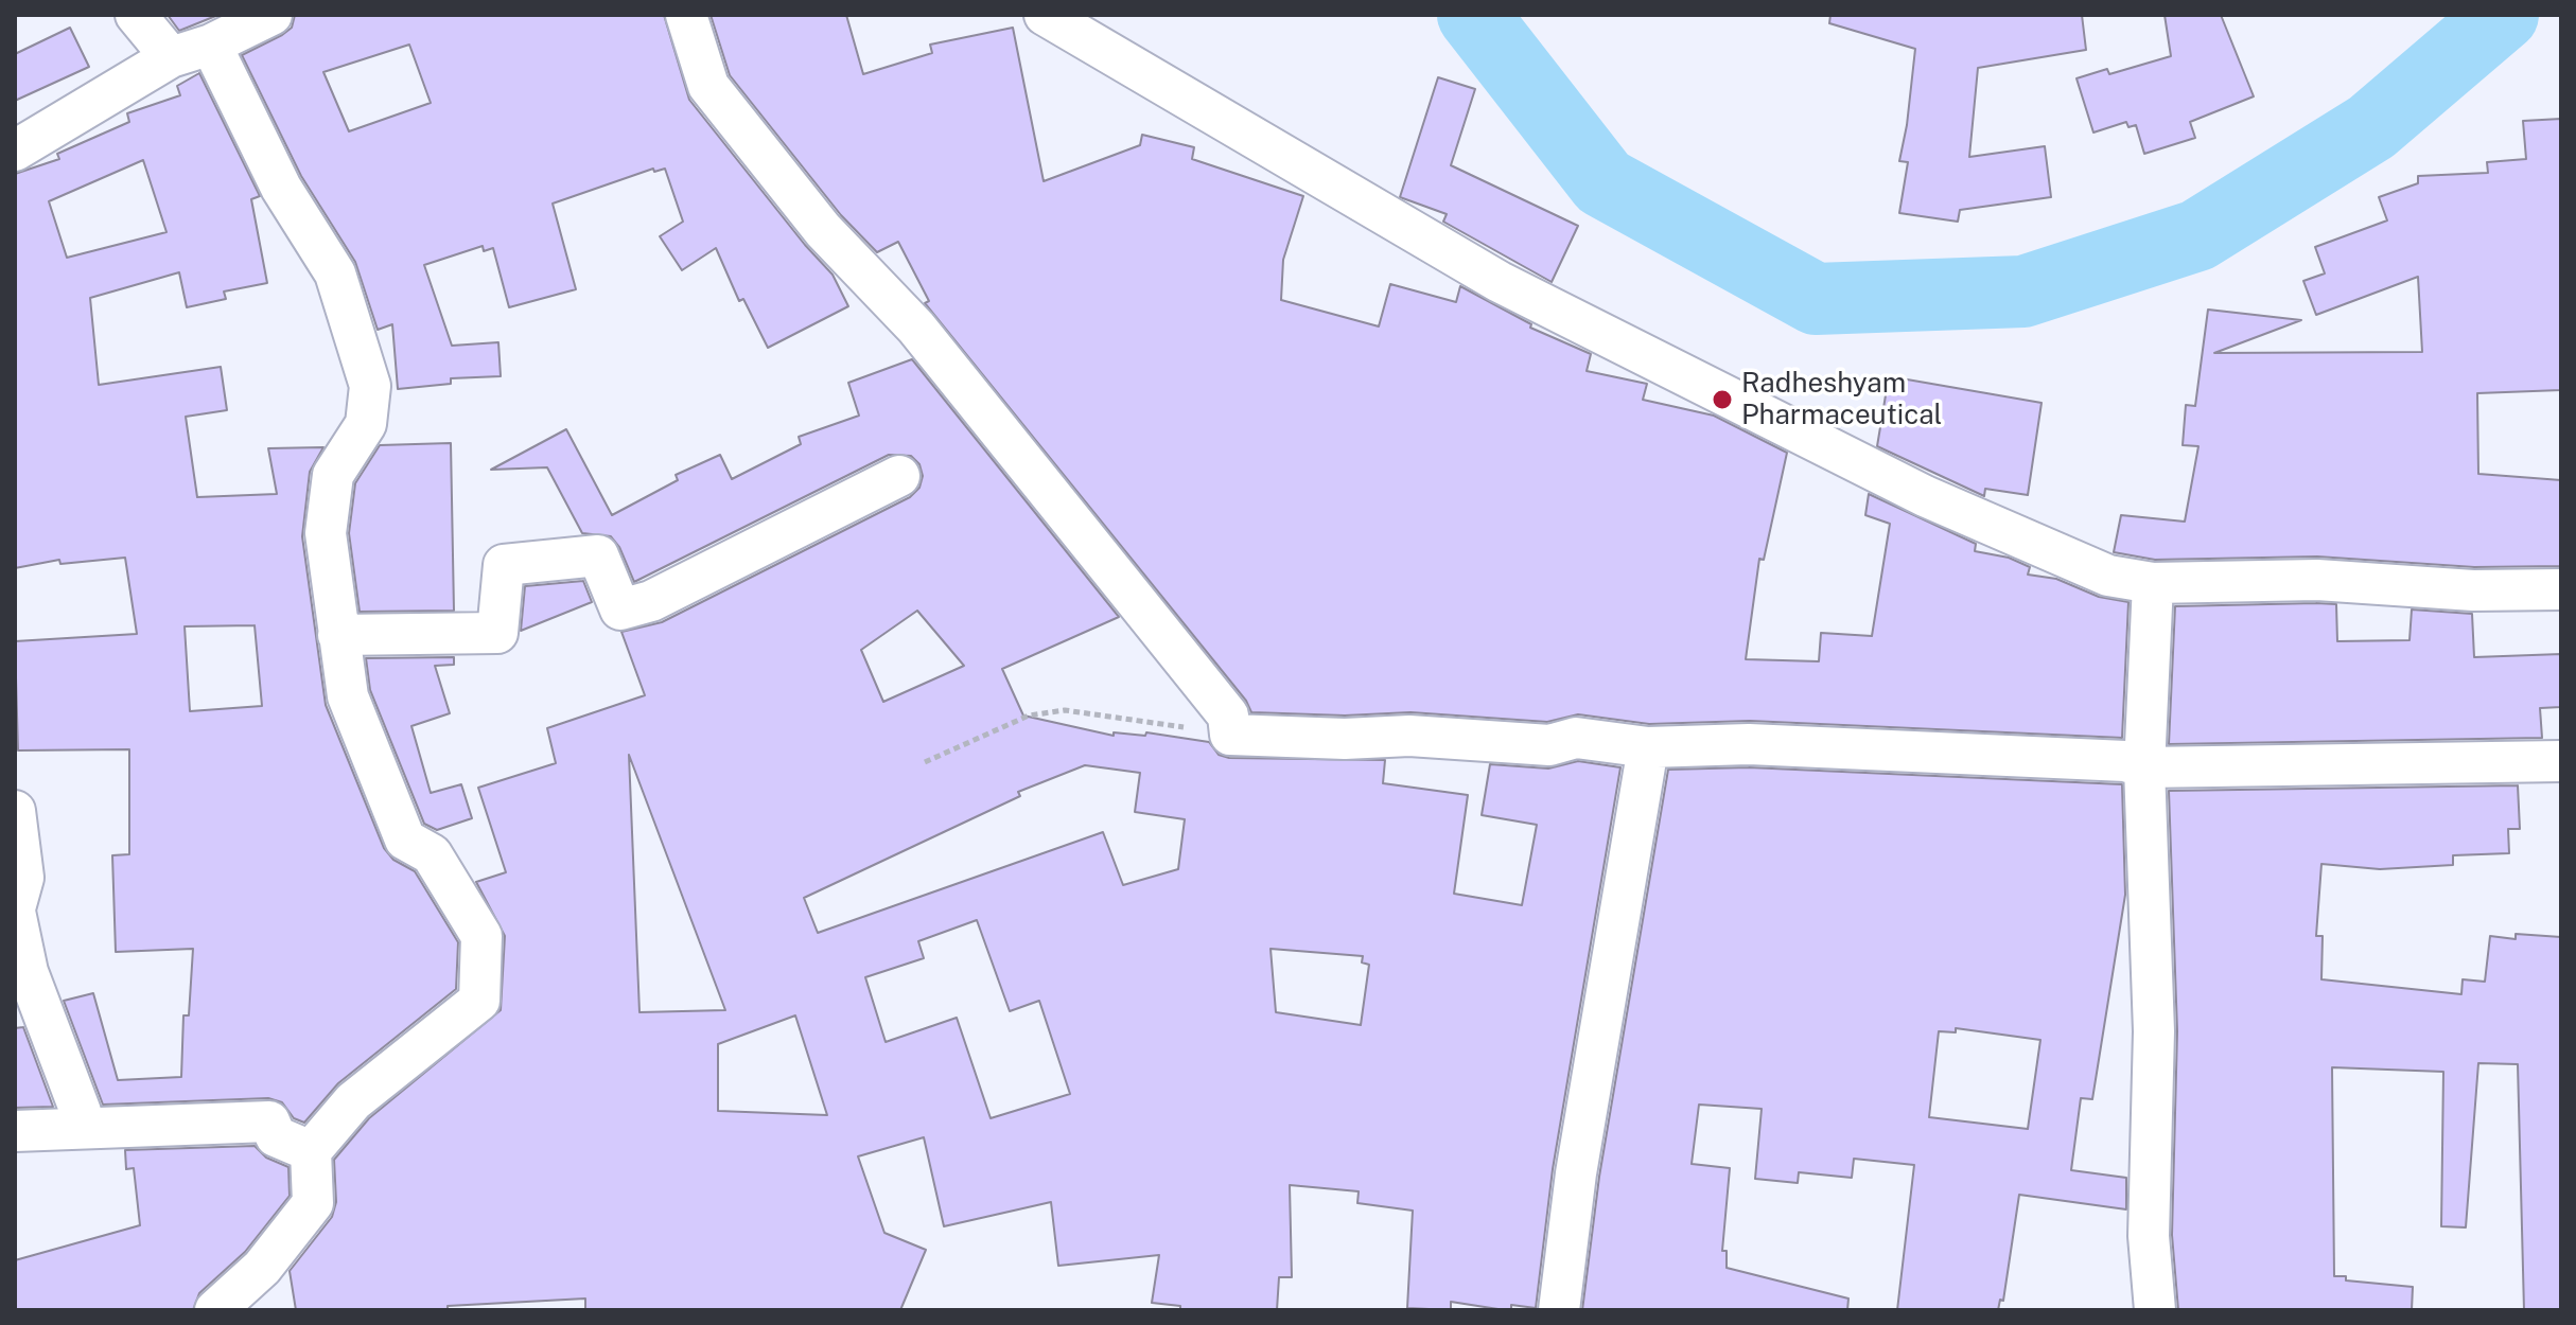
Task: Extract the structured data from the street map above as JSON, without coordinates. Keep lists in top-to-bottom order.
{
  "places": ["Radheshyam Pharmaceutical"]
}
